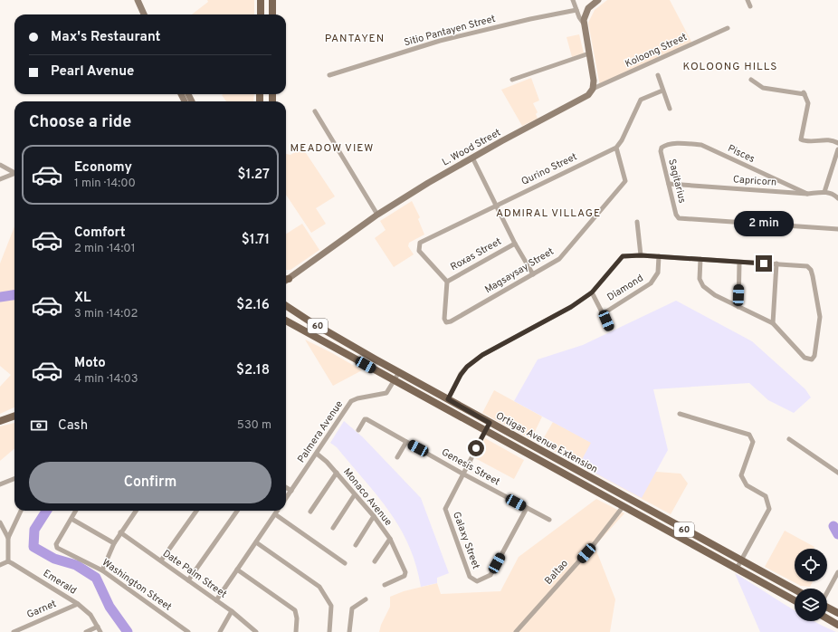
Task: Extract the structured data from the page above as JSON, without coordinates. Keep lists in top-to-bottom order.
{
  "streets": {
    "main road": ["L. Wood Street", "60", "Ortigas Avenue Extension"],
    "street": [
      "Sitio Pantayen Street",
      "Koloong Street",
      "Pisces",
      "Qurino Street",
      "Sagitarius",
      "Capricorn",
      "Roxas Street",
      "Magsaysay Street",
      "Diamond",
      "Palmera Avenue",
      "Genesis Street",
      "Monaco Avenue",
      "Galaxy Street",
      "Baltao",
      "Date Palm Street",
      "Emerald",
      "Washington Street",
      "Garnet"
    ]
  },
  "crossings": [
    ["Koloong Street", "L. Wood Street"],
    ["Pisces", "Sagitarius"],
    ["Pisces", "Capricorn"],
    ["Qurino Street", "Roxas Street"],
    ["Qurino Street", "Magsaysay Street"],
    ["Sagitarius", "Capricorn"],
    ["Roxas Street", "Magsaysay Street"],
    ["Palmera Avenue", "Ortigas Avenue Extension"],
    ["Palmera Avenue", "Monaco Avenue"],
    ["Ortigas Avenue Extension", "Galaxy Street"],
    ["Ortigas Avenue Extension", "Baltao"],
    ["Genesis Street", "Galaxy Street"],
    ["Emerald", "Garnet"]
  ],
  "districts": [
    "PANTAYEN",
    "KOLOONG HILLS",
    "MEADOW VIEW",
    "ADMIRAL VILLAGE"
  ],
  "page": {
    "banner": ["Max's Restaurant", "Pearl Avenue"],
    "heading": "Choose a ride",
    "list": [
      {
        "name": "Economy",
        "note": "1 min · 14:00",
        "value": "$1.27"
      },
      {
        "name": "Comfort",
        "note": "2 min · 14:01",
        "value": "$1.71"
      },
      {
        "name": "XL",
        "note": "3 min · 14:02",
        "value": "$2.16"
      },
      {
        "name": "Moto",
        "note": "4 min · 14:03",
        "value": "$2.18"
      }
    ],
    "bubble": "2 min",
    "pay": ["Cash", "530 m"],
    "buttons": "Confirm"
  }
}
